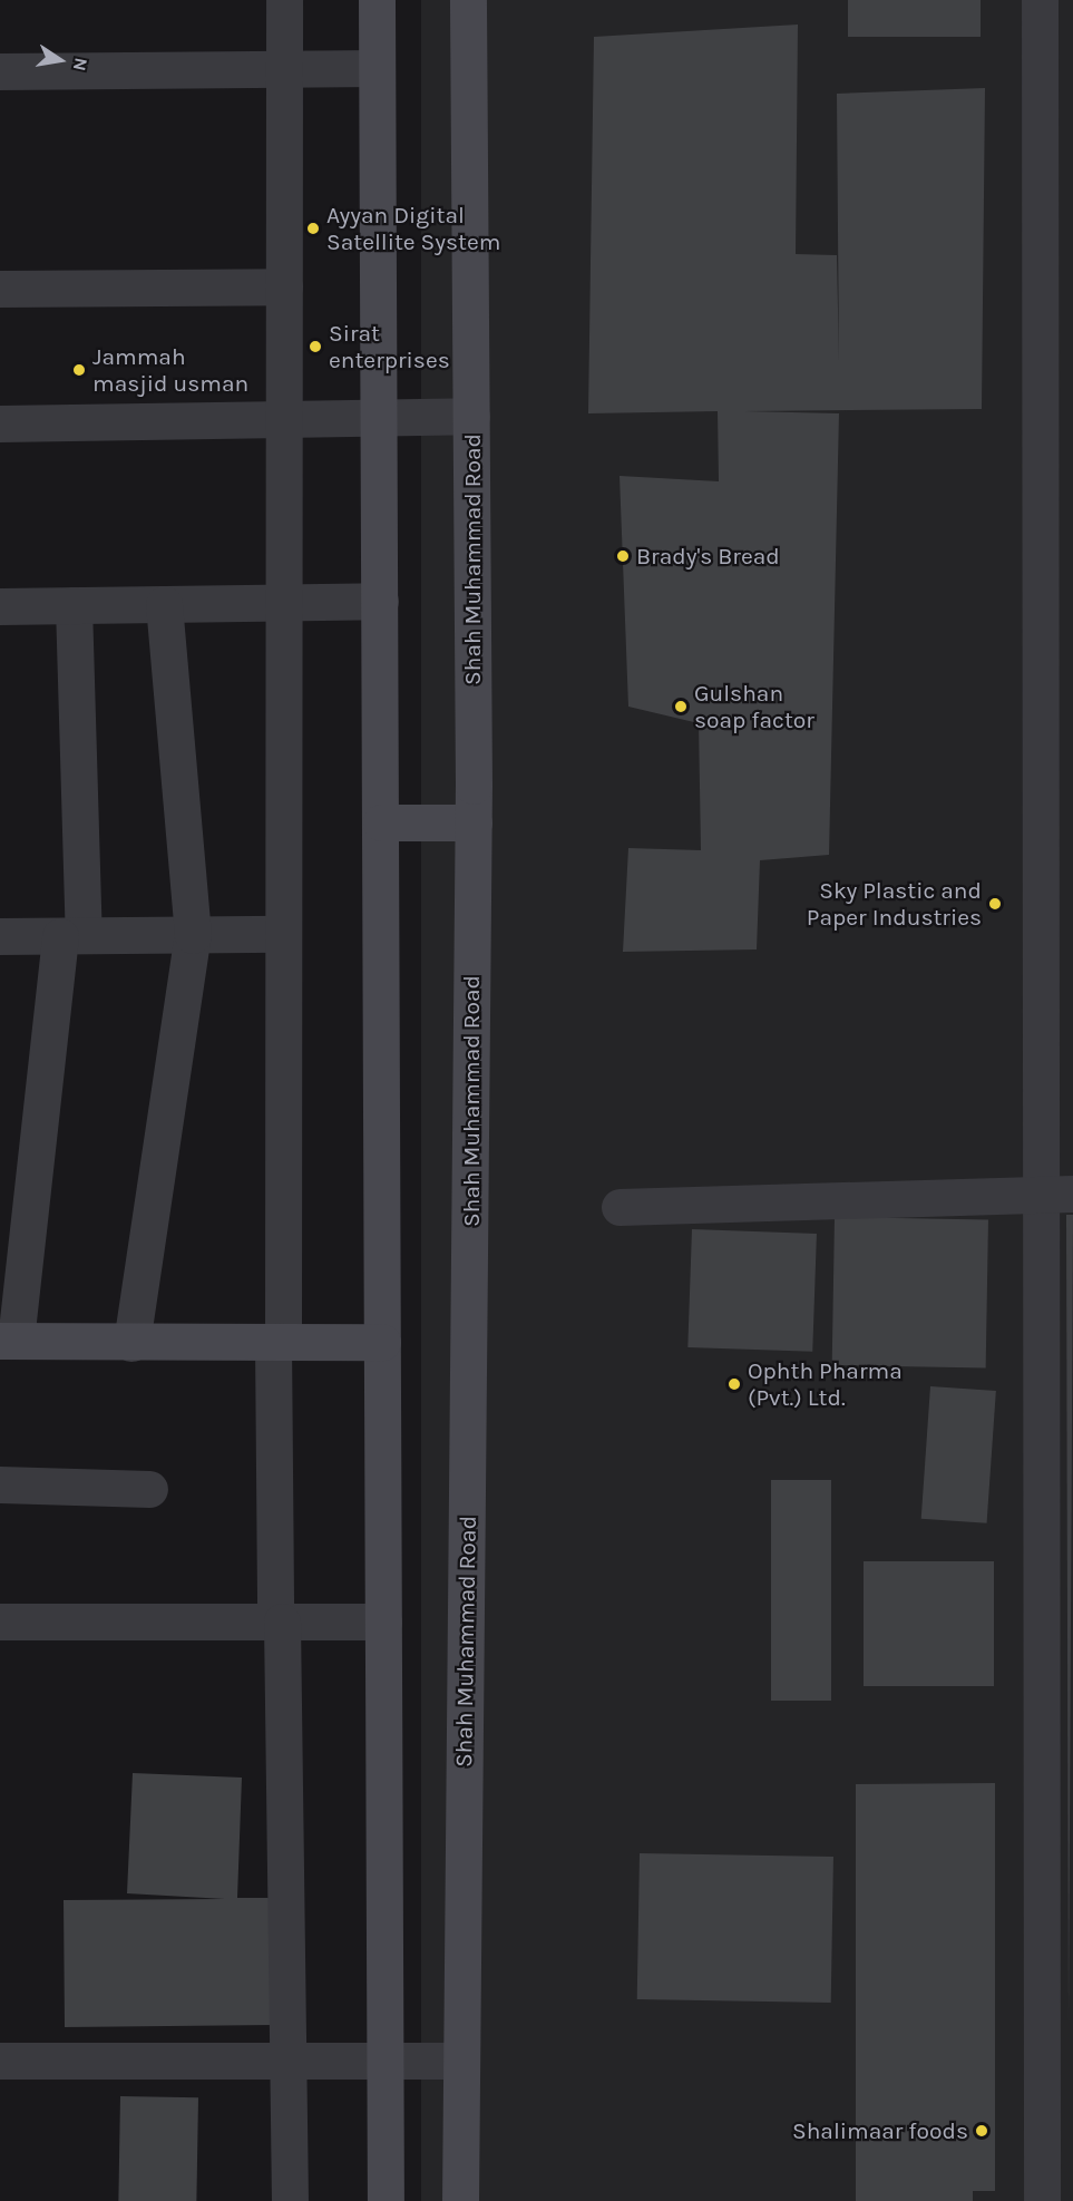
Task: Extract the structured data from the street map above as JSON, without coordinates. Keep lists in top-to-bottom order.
{
  "streets": {
    "street": ["Shah Muhammad Road"]
  },
  "places": [
    "Ayyan Digital Satellite System",
    "Sirat enterprises",
    "Jammah masjid usman",
    "Brady's Bread",
    "Gulshan soap factor",
    "Sky Plastic and Paper Industries",
    "Ophth Pharma (Pvt.) Ltd.",
    "Shalimaar foods"
  ],
  "north": "right"
}
